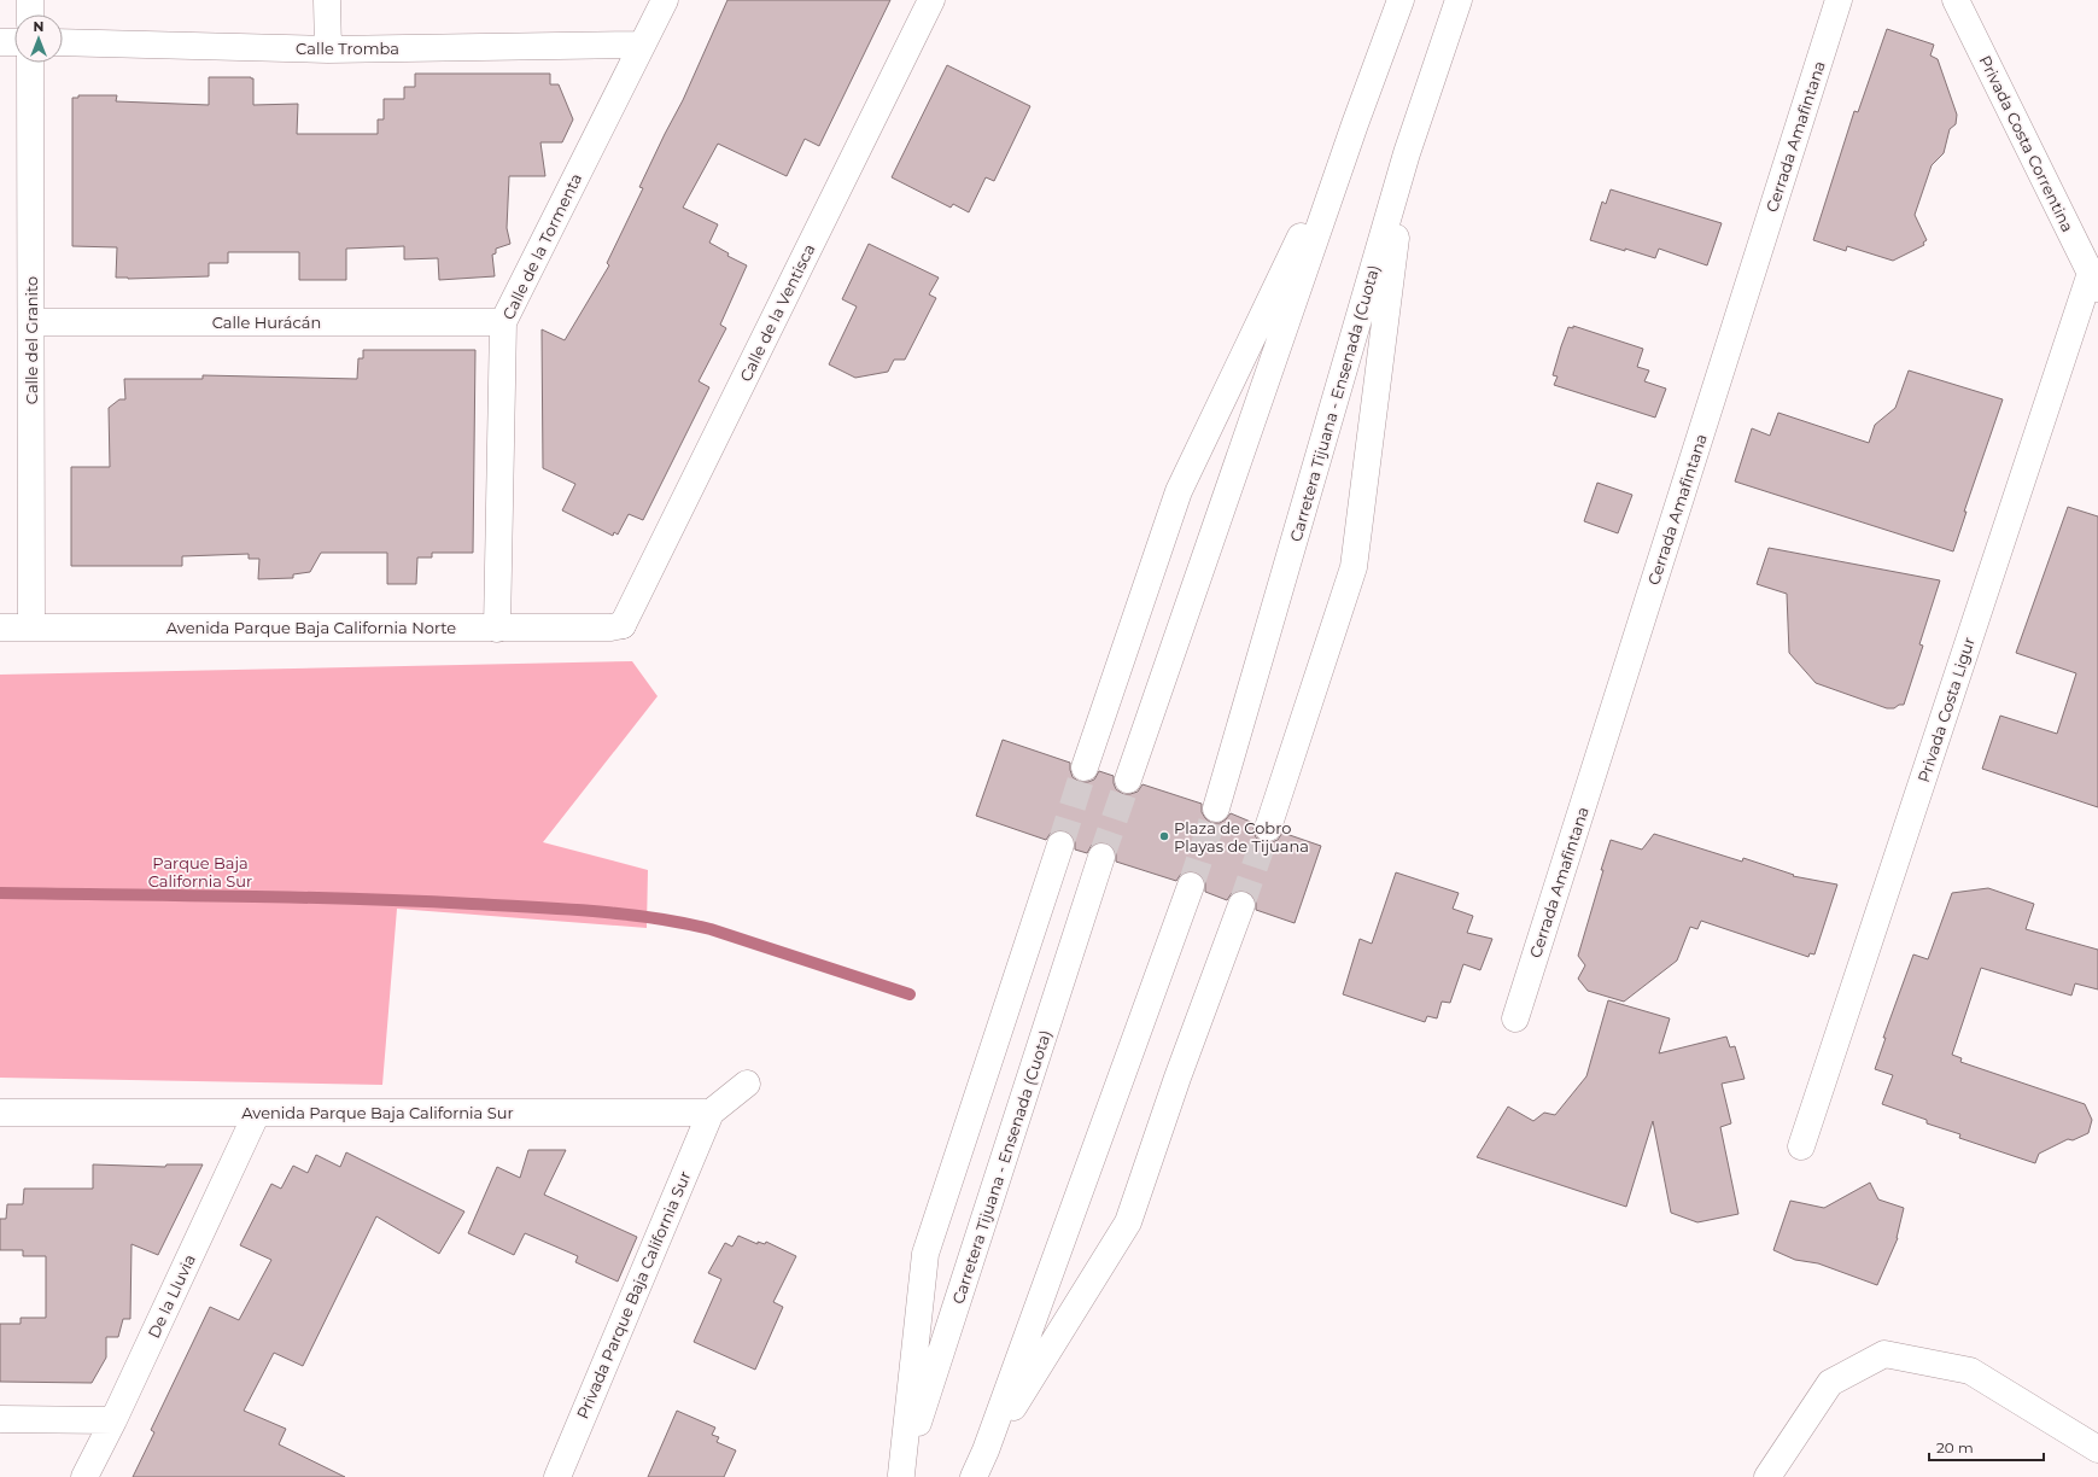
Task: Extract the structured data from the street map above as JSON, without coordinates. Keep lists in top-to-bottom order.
{
  "streets": {
    "main road": [
      "Calle Tromba",
      "Cerrada Amafintana",
      "Privada Costa Correntina",
      "Calle de la Tormenta",
      "Calle de la Ventisca",
      "Calle Hurácán",
      "Calle del Granito",
      "Carretera Tijuana - Ensenada (Cuota)",
      "Avenida Parque Baja California Norte",
      "Privada Costa Ligur",
      "Avenida Parque Baja California Sur",
      "Privada Parque Baja California Sur",
      "De la Lluvia"
    ]
  },
  "crossings": [
    ["Calle Tromba", "Calle de la Tormenta"],
    ["Privada Costa Correntina", "Privada Costa Ligur"],
    ["Calle de la Tormenta", "Calle Hurácán"],
    ["Calle de la Tormenta", "Avenida Parque Baja California Norte"],
    ["Calle de la Ventisca", "Avenida Parque Baja California Norte"],
    ["Calle Hurácán", "Calle del Granito"],
    ["Calle del Granito", "Avenida Parque Baja California Norte"],
    ["Avenida Parque Baja California Sur", "Privada Parque Baja California Sur"],
    ["Avenida Parque Baja California Sur", "De la Lluvia"]
  ],
  "parks": ["Parque Baja California Sur"],
  "places": ["Plaza de Cobro Playas de Tijuana"],
  "scale_bar": "20 m",
  "north": "top"
}
